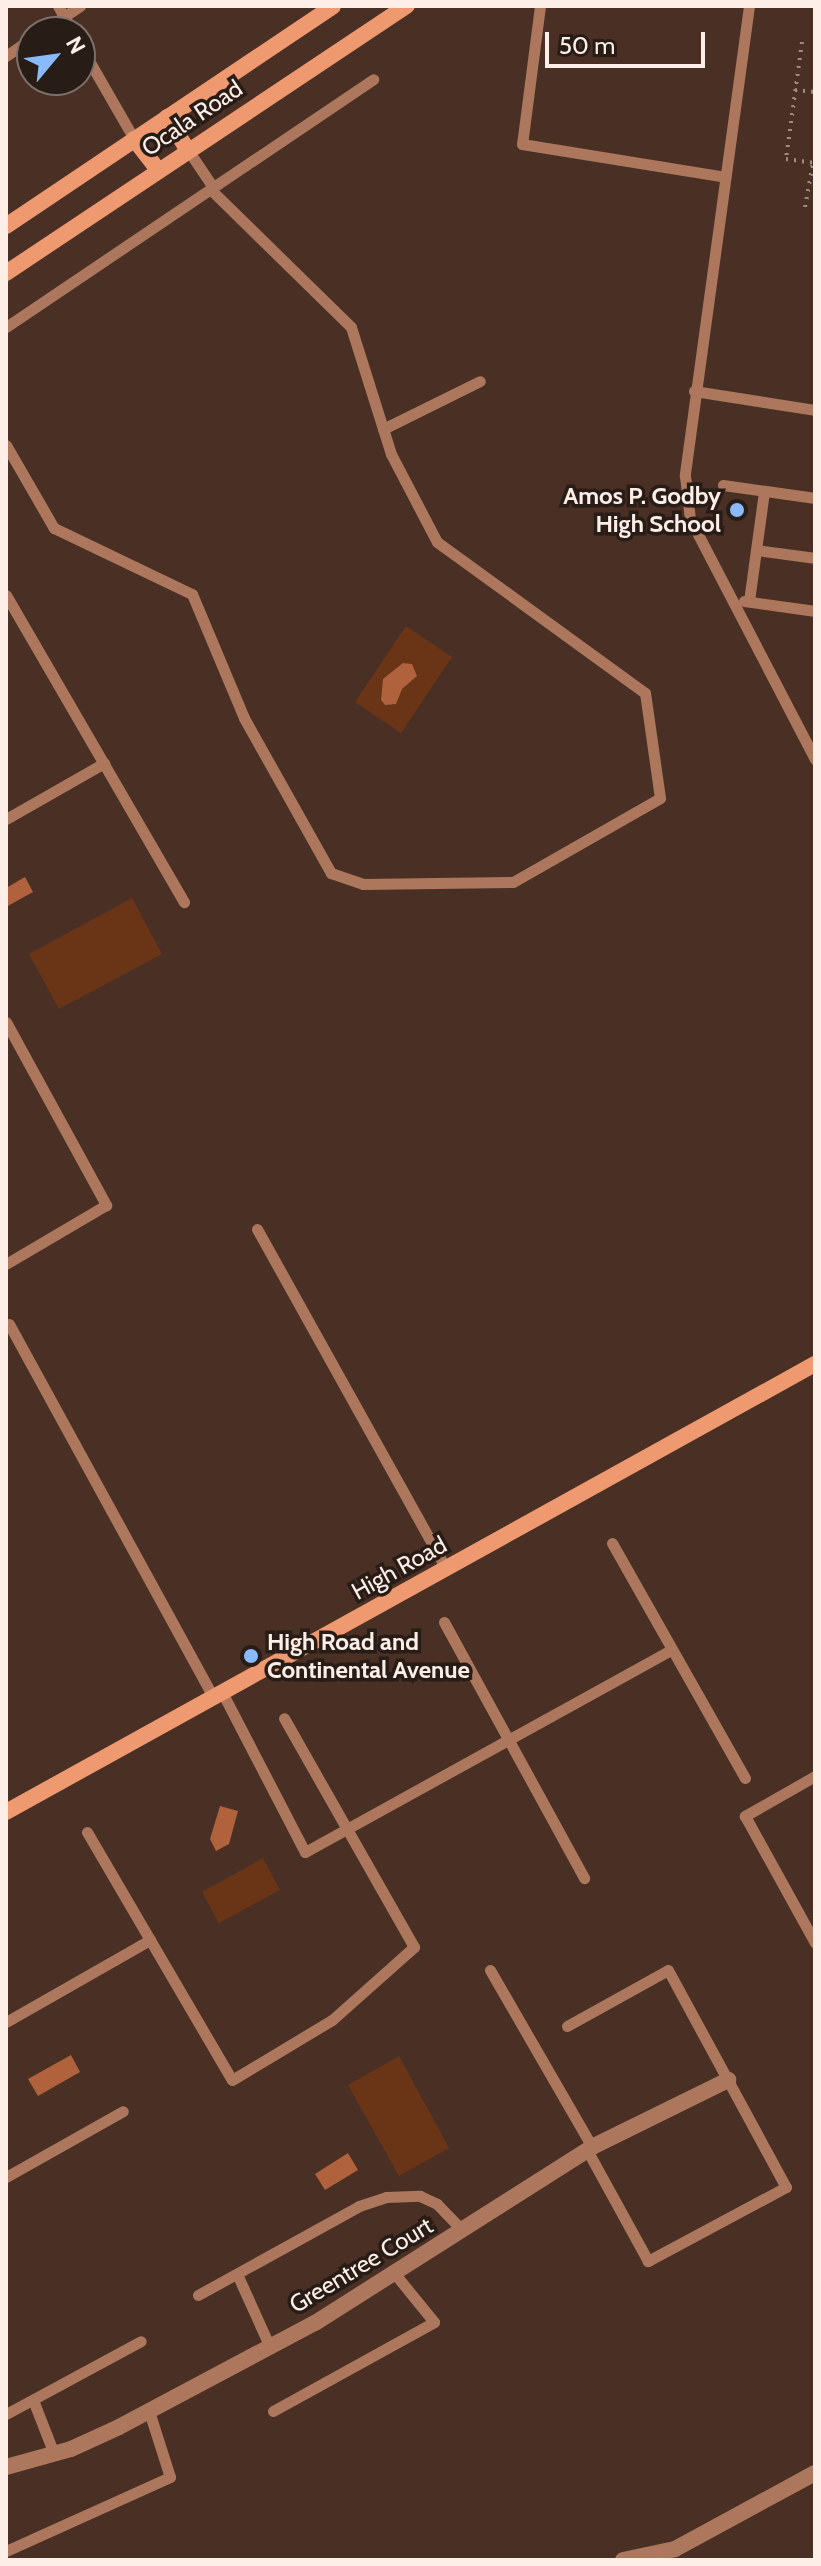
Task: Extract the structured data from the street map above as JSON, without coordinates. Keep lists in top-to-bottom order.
{
  "streets": {
    "main road": ["Ocala Road", "High Road"],
    "street": ["Greentree Court"]
  },
  "places": ["Amos P. Godby High School", "High Road and Continental Avenue"],
  "scale_bar": "50 m",
  "north": "top right"
}
